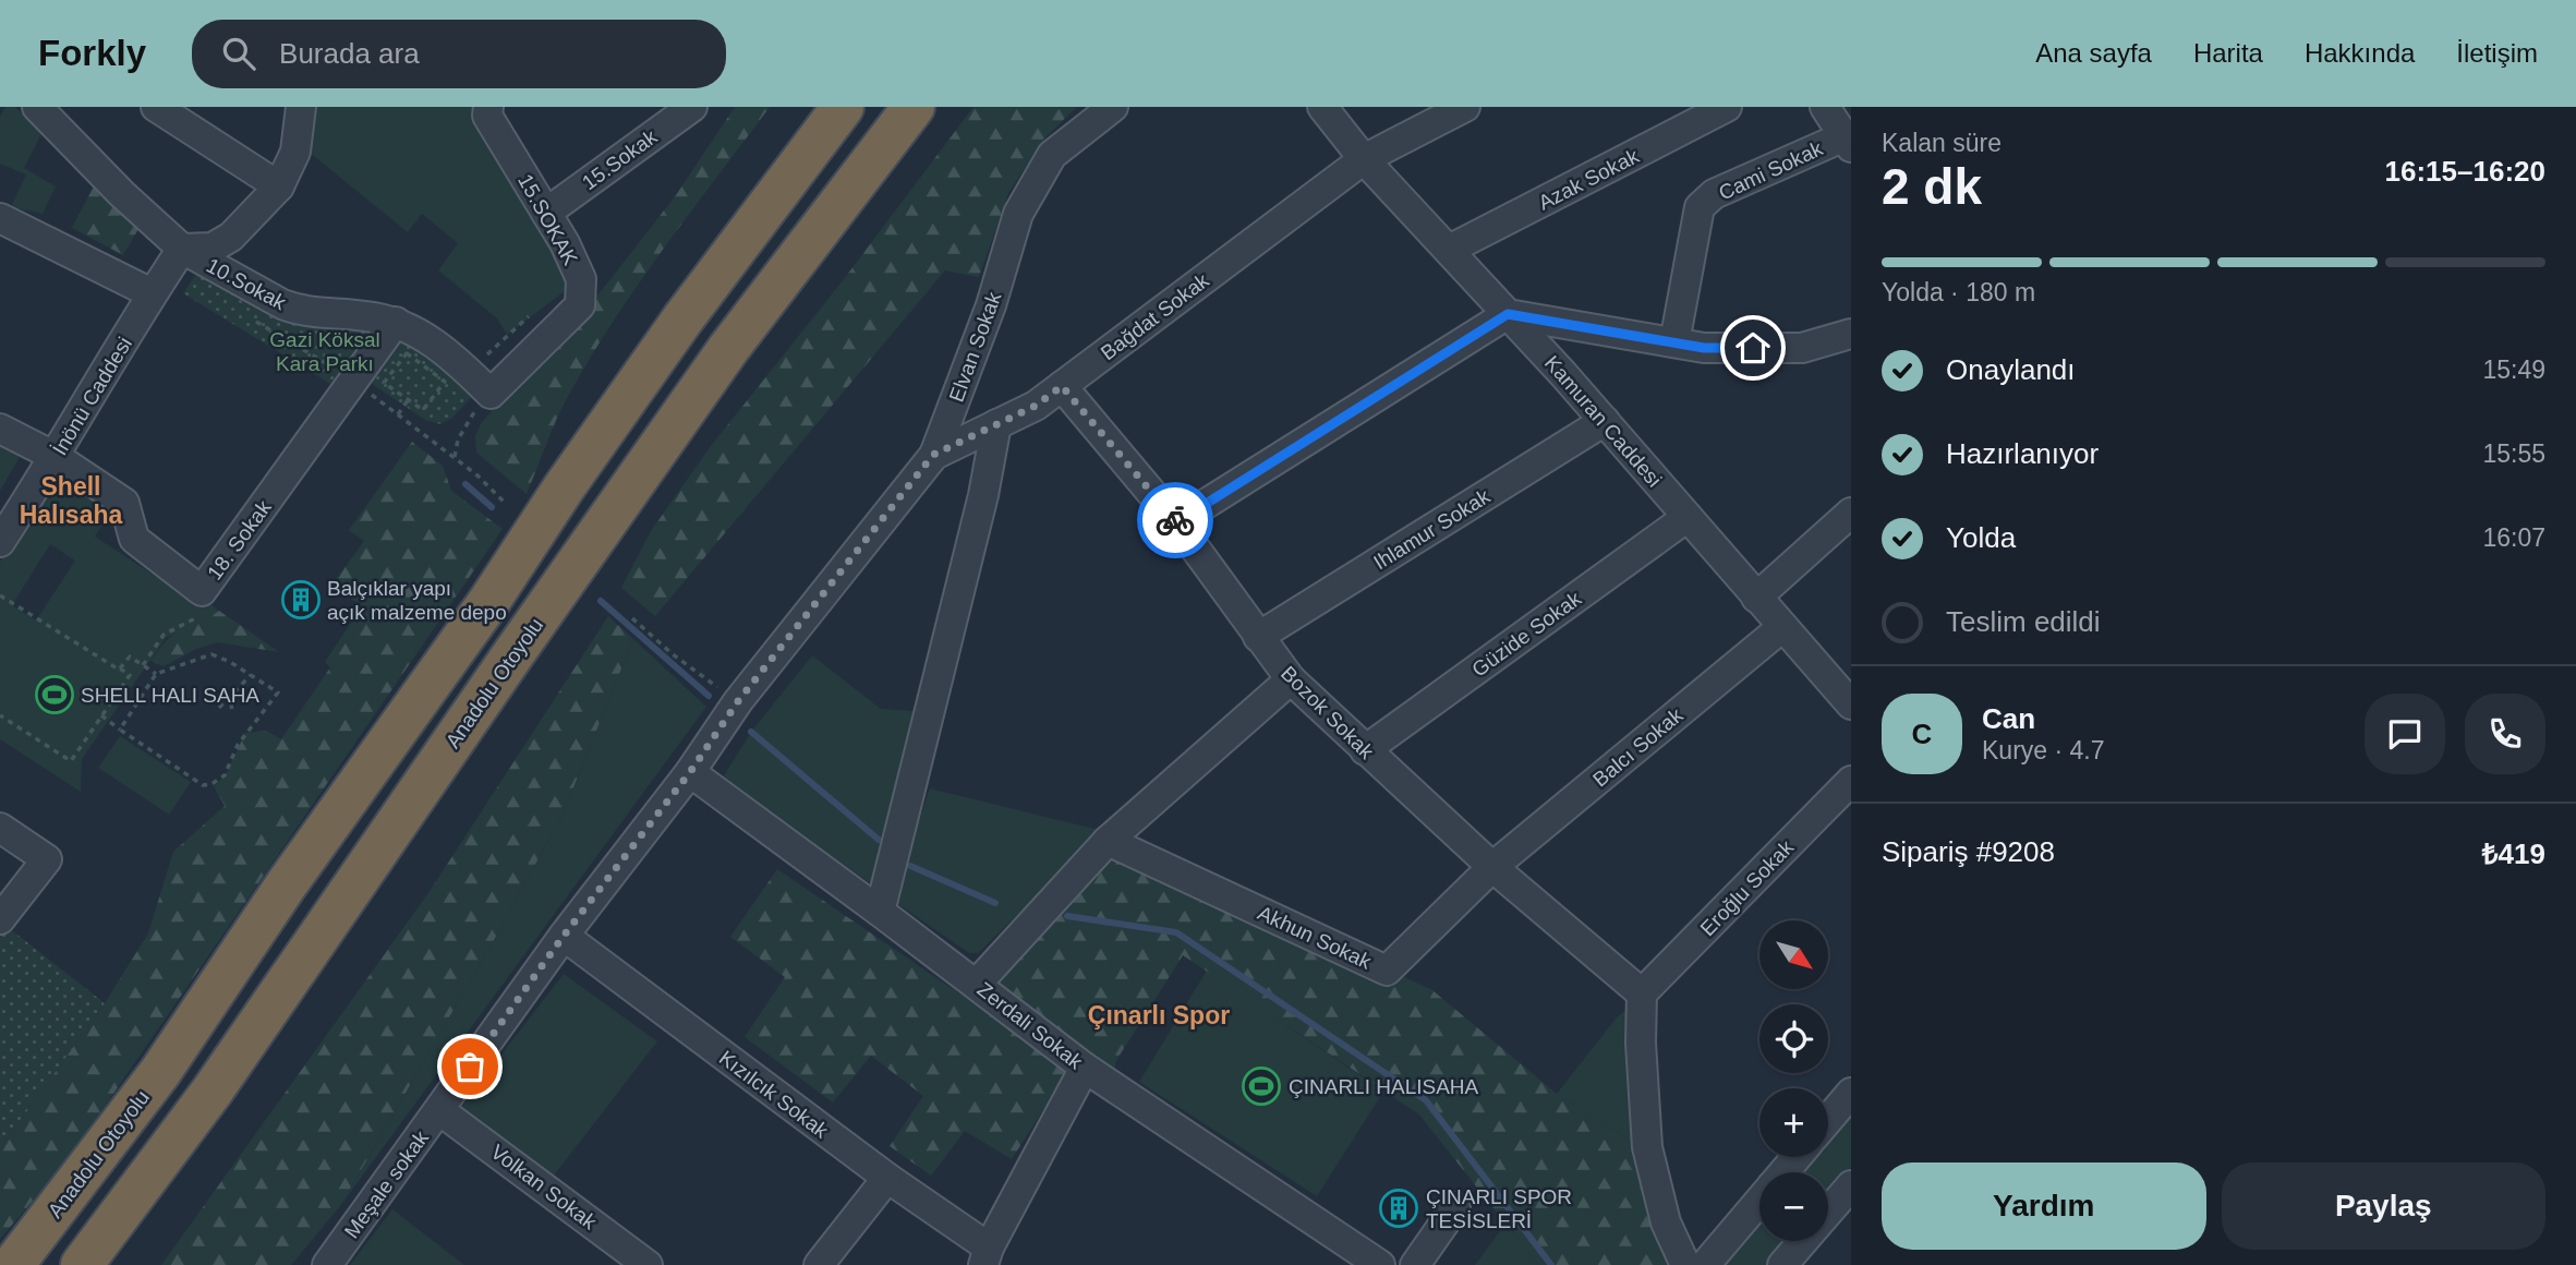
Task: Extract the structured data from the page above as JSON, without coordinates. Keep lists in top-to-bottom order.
{
  "streets": {
    "highway": ["Anadolu Otoyolu"],
    "street": [
      "15.Sokak",
      "Cami Sokak",
      "Azak Sokak",
      "15.SOKAK",
      "10.Sokak",
      "Bağdat Sokak",
      "Elvan Sokak",
      "İnönü Caddesi",
      "Kamuran Caddesi",
      "Ihlamur Sokak",
      "18. Sokak",
      "Güzide Sokak",
      "Bozok Sokak",
      "Balcı Sokak",
      "Eroğlu Sokak",
      "Akhun Sokak",
      "Zerdali Sokak",
      "Kızılcık Sokak",
      "Meşale sokak",
      "Volkan Sokak"
    ]
  },
  "crossings": [
    ["15.Sokak", "15.SOKAK"],
    ["Azak Sokak", "Kamuran Caddesi"],
    ["15.SOKAK", "10.Sokak"],
    ["10.Sokak", "İnönü Caddesi"],
    ["10.Sokak", "18. Sokak"],
    ["Bağdat Sokak", "Elvan Sokak"],
    ["Bağdat Sokak", "Kamuran Caddesi"],
    ["Bağdat Sokak", "Bozok Sokak"],
    ["Elvan Sokak", "Zerdali Sokak"],
    ["Elvan Sokak", "Meşale sokak"],
    ["İnönü Caddesi", "18. Sokak"],
    ["Kamuran Caddesi", "Ihlamur Sokak"],
    ["Kamuran Caddesi", "Güzide Sokak"],
    ["Kamuran Caddesi", "Balcı Sokak"],
    ["Ihlamur Sokak", "Bozok Sokak"],
    ["Güzide Sokak", "Bozok Sokak"],
    ["Bozok Sokak", "Balcı Sokak"],
    ["Bozok Sokak", "Eroğlu Sokak"],
    ["Bozok Sokak", "Akhun Sokak"],
    ["Balcı Sokak", "Akhun Sokak"],
    ["Zerdali Sokak", "Kızılcık Sokak"],
    ["Zerdali Sokak", "Meşale sokak"],
    ["Kızılcık Sokak", "Meşale sokak"],
    ["Meşale sokak", "Volkan Sokak"]
  ],
  "districts": ["Shell Halısaha", "Çınarlı Spor"],
  "parks": ["Gazi Köksal Kara Parkı"],
  "places": {
    "building": ["Balçıklar yapı açık malzeme depo", "ÇINARLI SPOR TESİSLERİ"],
    "sports": ["SHELL HALI SAHA", "ÇINARLI HALISAHA"]
  },
  "north": "bottom right",
  "page": {
    "header": "Forkly",
    "search": "Burada ara",
    "nav": [
      "Ana sayfa",
      "Harita",
      "Hakkında",
      "İletişim"
    ],
    "heading": ["2 dk", "Kalan süre", "16:15–16:20"],
    "panel": [
      "Can",
      "Kurye · 4.7",
      "Sipariş #9208",
      "₺419"
    ],
    "bar": "Yolda · 180 m",
    "list": [
      ["Onaylandı", "15:49"],
      ["Hazırlanıyor", "15:55"],
      ["Yolda", "16:07"],
      "Teslim edildi"
    ],
    "round": "C",
    "map_buttons": ["+", "−"],
    "buttons": ["Yardım", "Paylaş"]
  }
}
